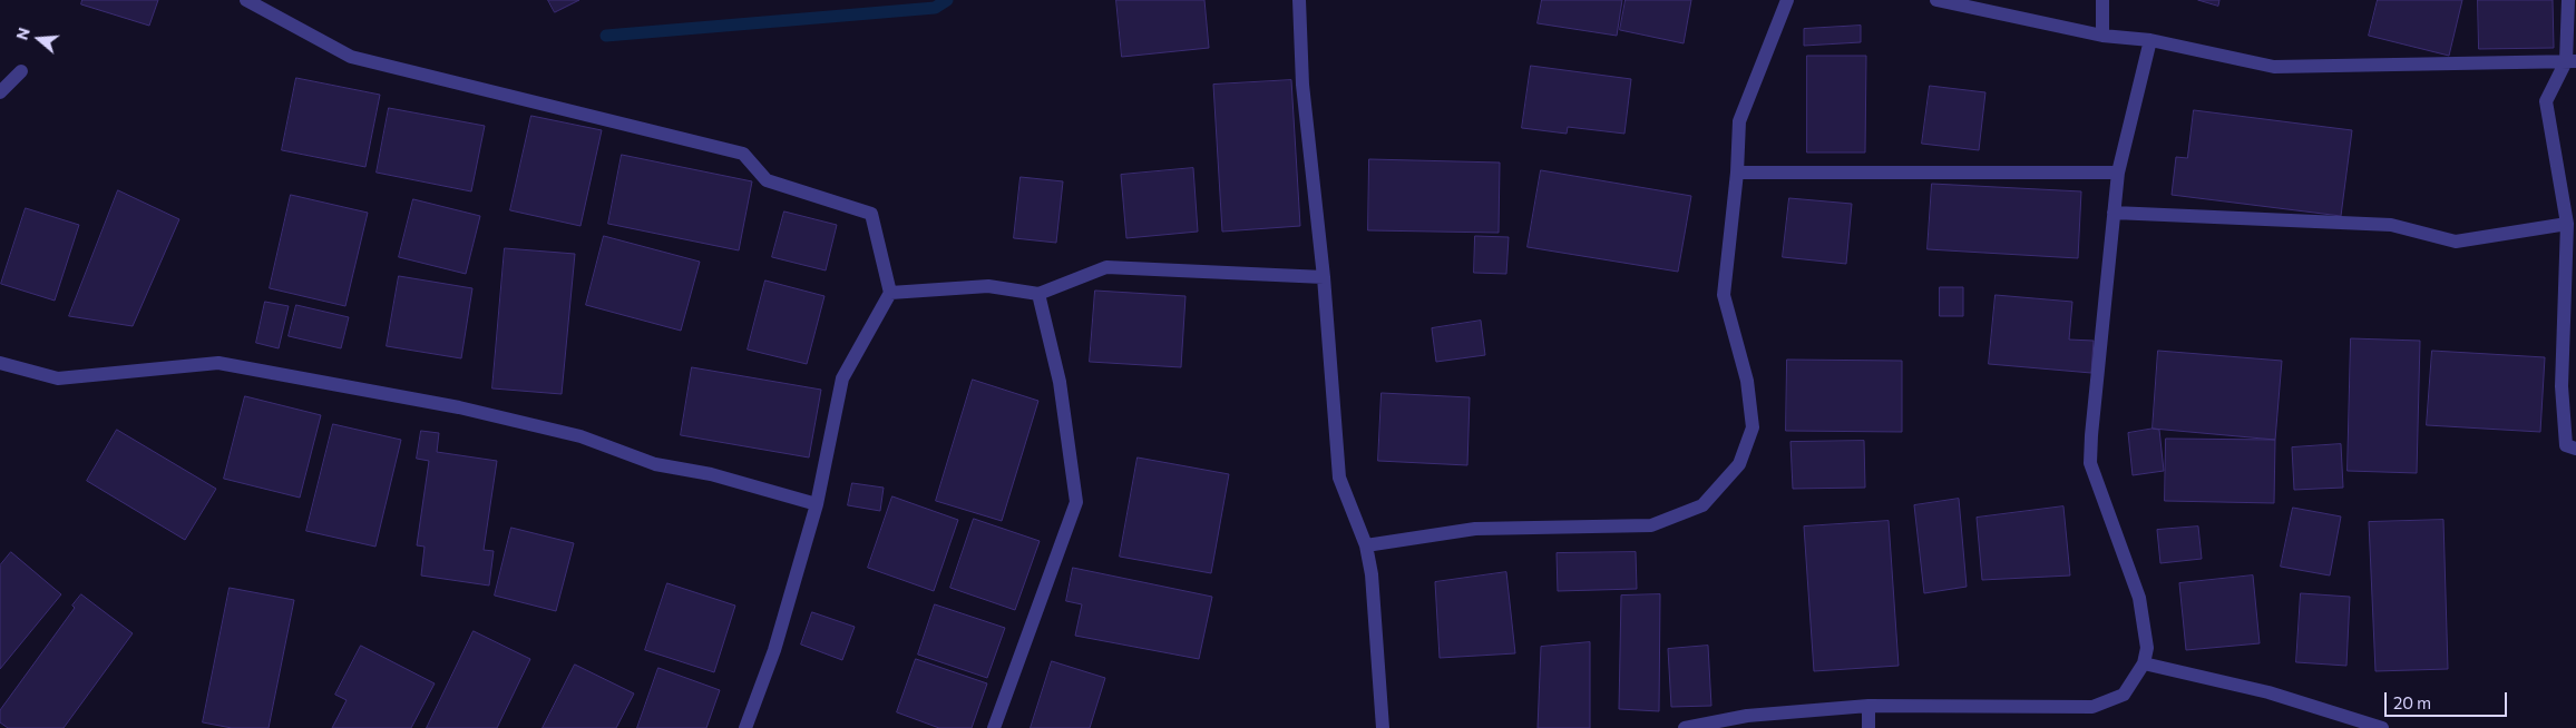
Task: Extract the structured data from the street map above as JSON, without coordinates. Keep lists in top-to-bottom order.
{
  "scale_bar": "20 m",
  "north": "left"
}
